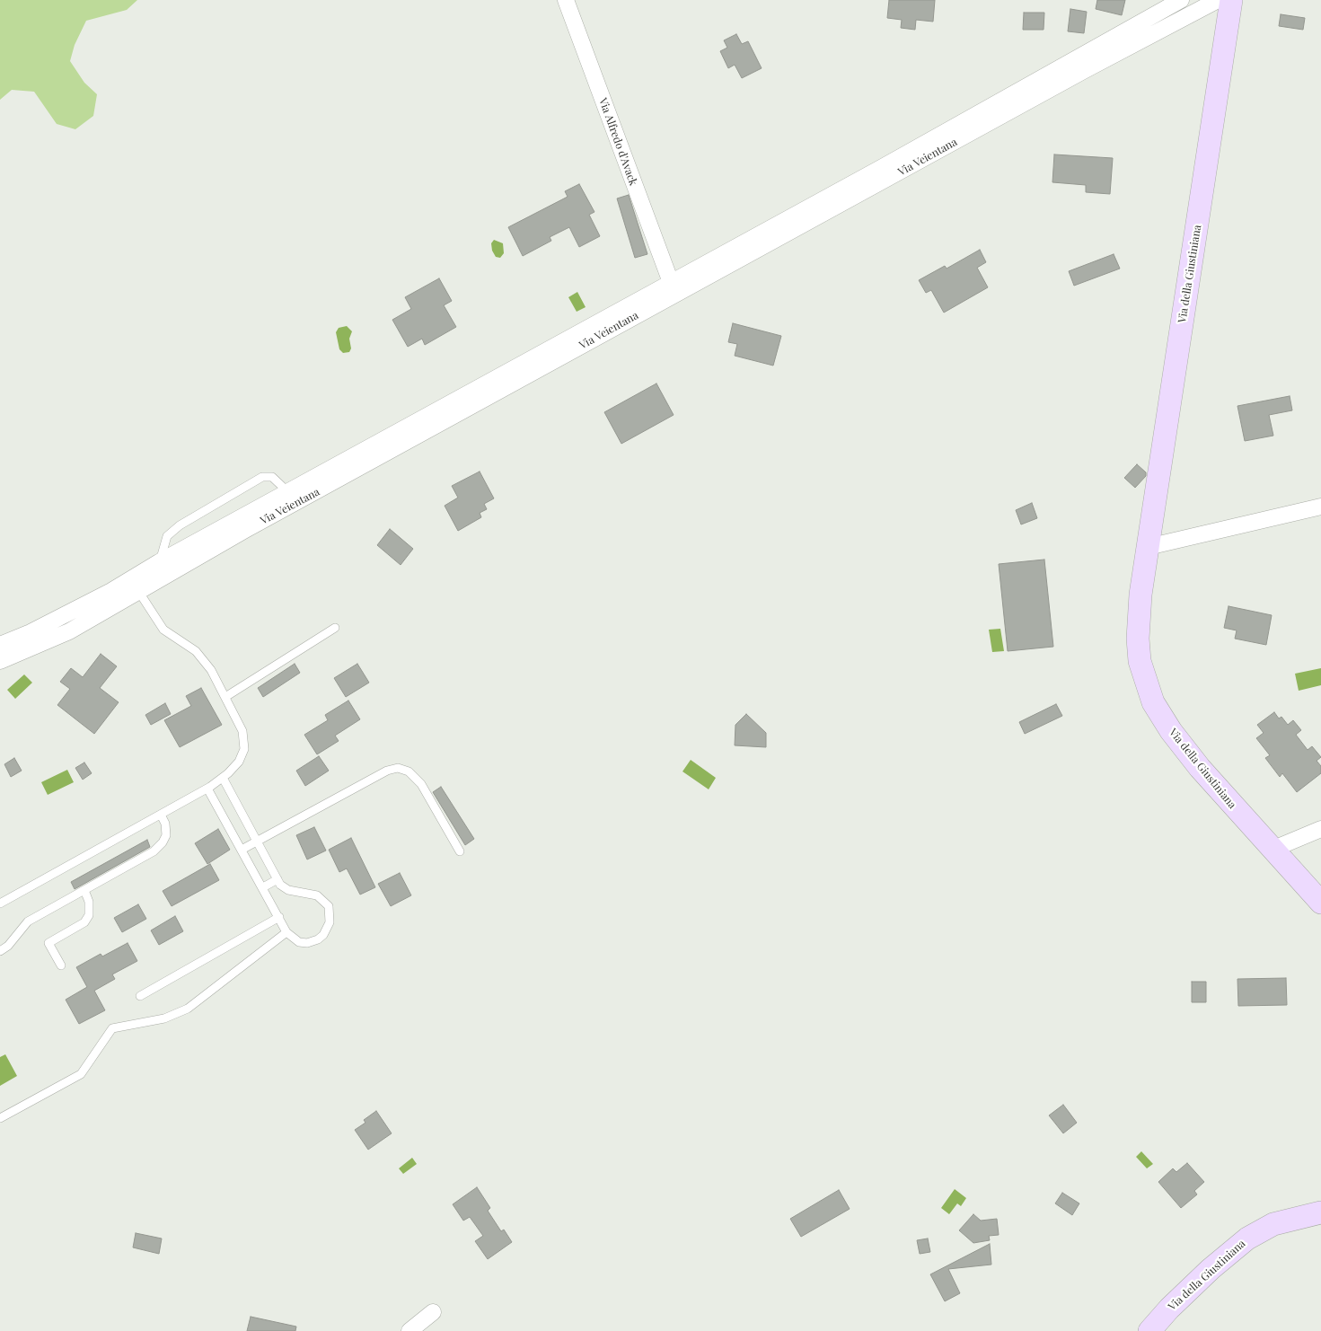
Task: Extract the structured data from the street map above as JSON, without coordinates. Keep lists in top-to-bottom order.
{
  "streets": {
    "street": ["Via Alfredo d'Avack", "Via Veientana", "Via della Giustiniana"]
  },
  "crossings": [
    ["Via Alfredo d'Avack", "Via Veientana"]
  ]
}
